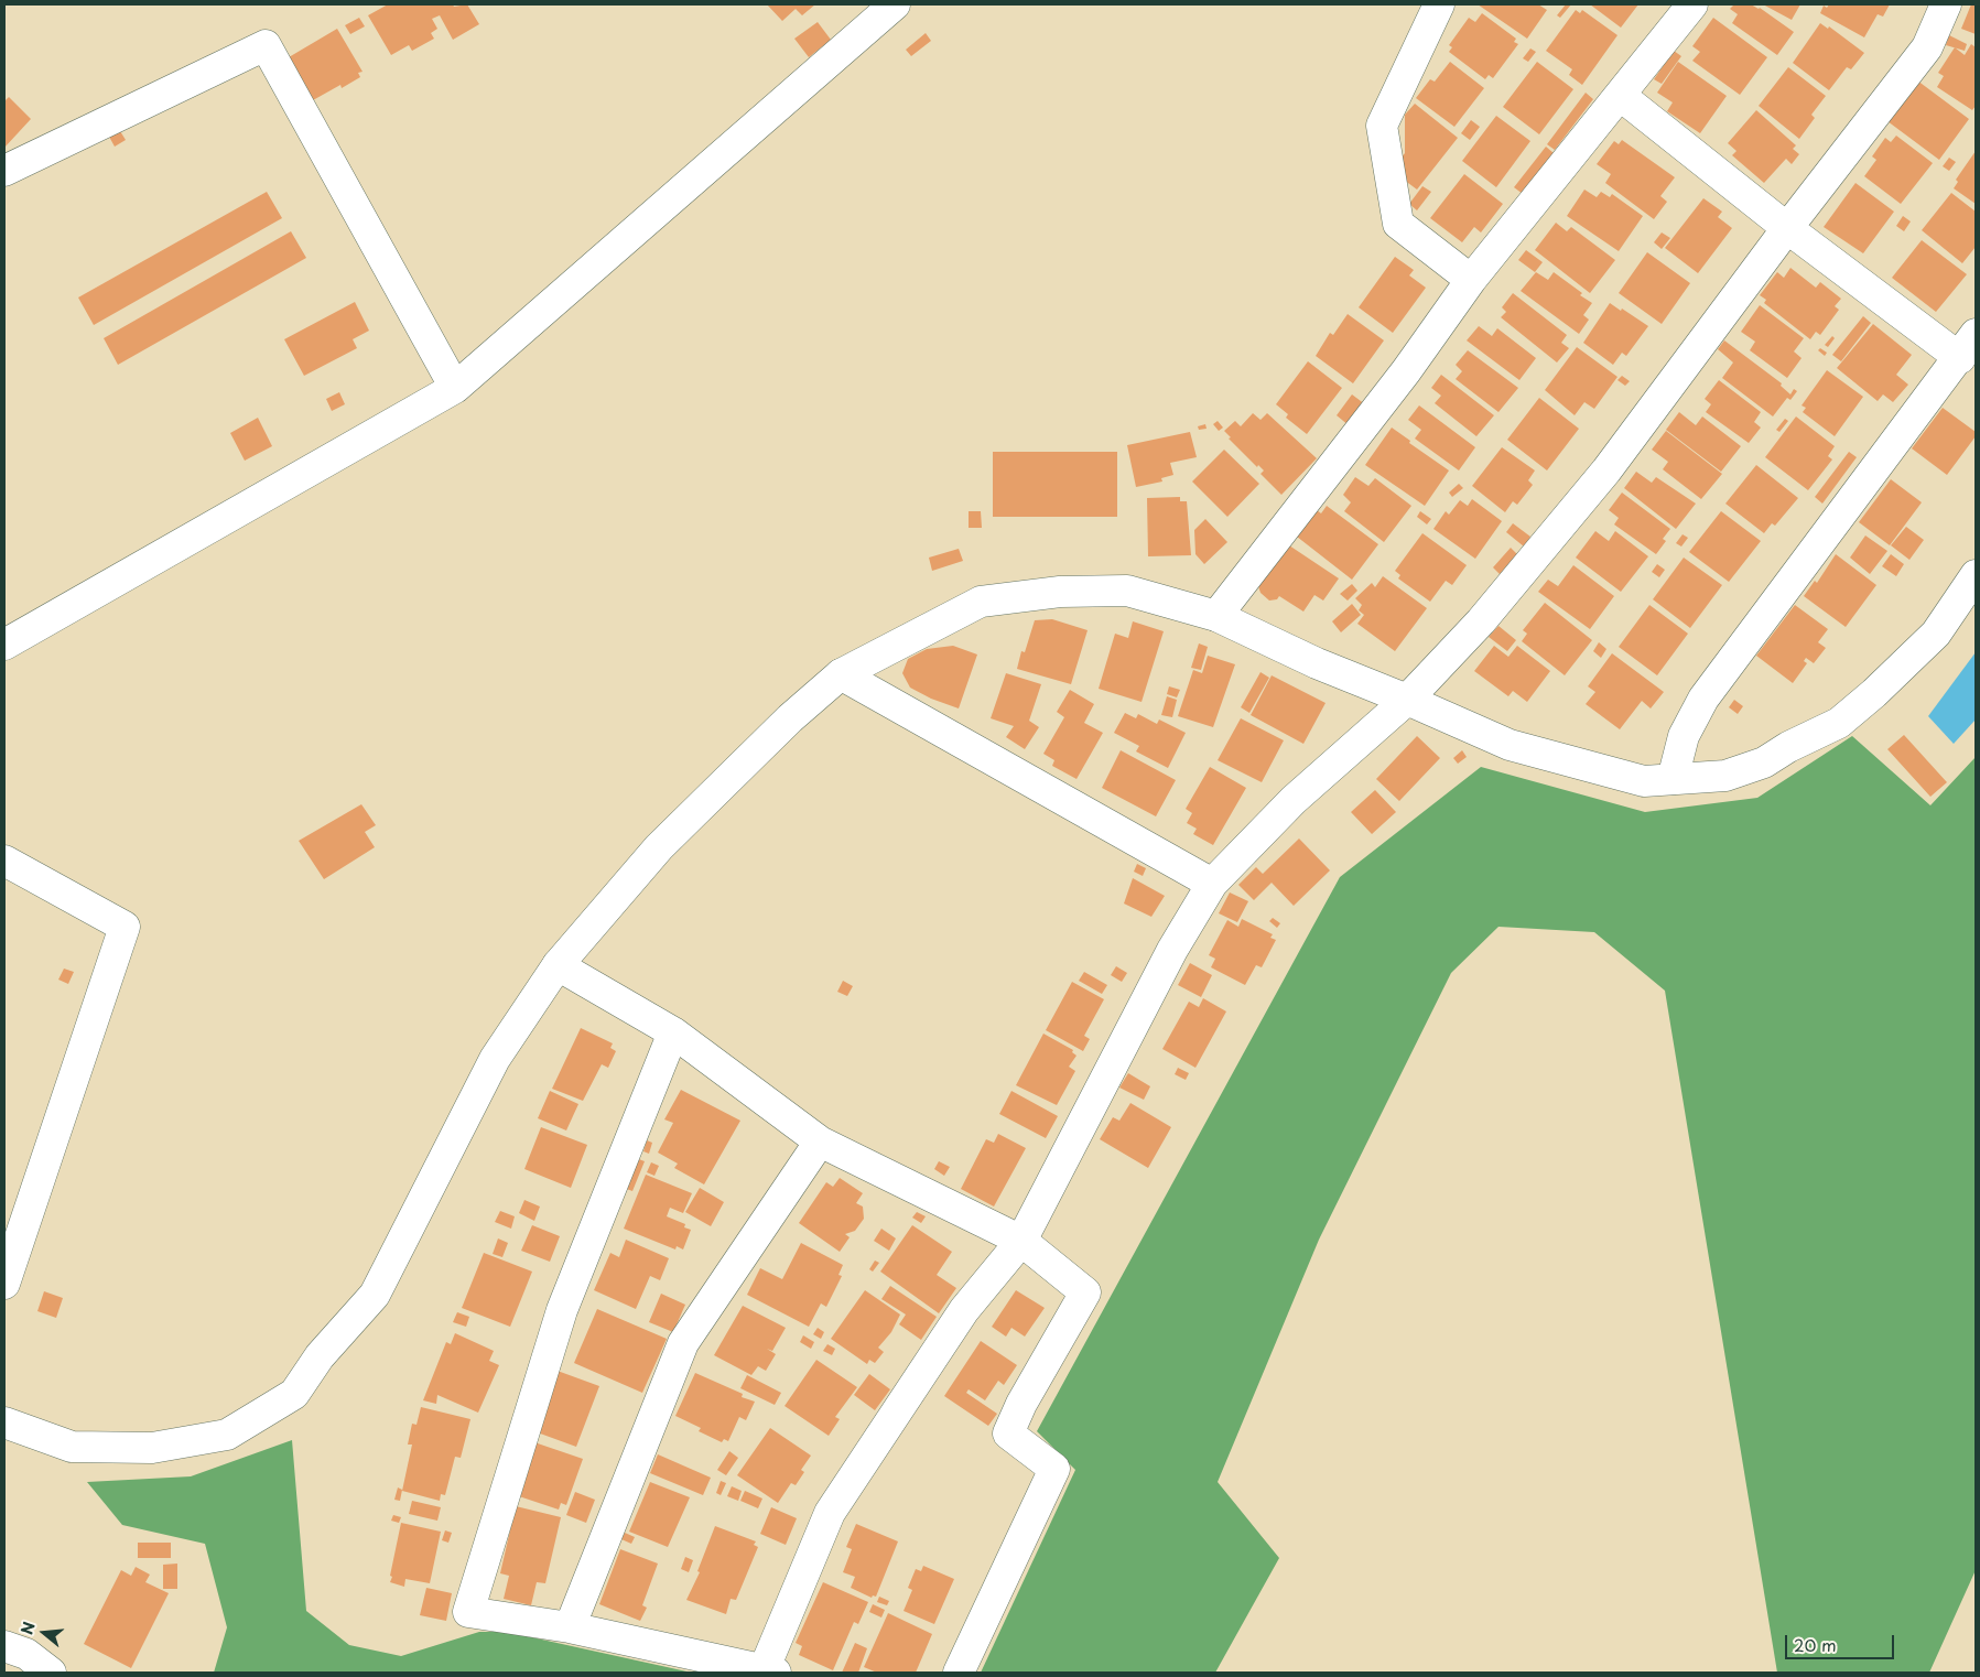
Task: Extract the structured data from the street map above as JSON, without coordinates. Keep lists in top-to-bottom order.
{
  "scale_bar": "20 m",
  "north": "left"
}
